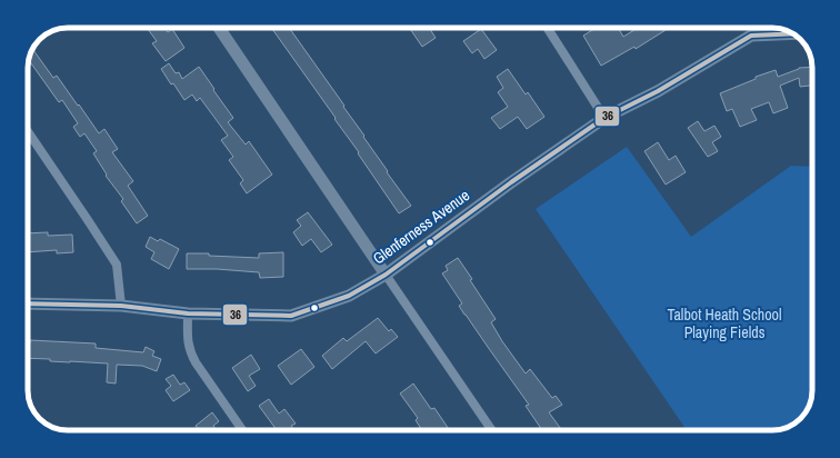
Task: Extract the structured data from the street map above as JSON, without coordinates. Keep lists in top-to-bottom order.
{
  "streets": {
    "street": ["Glenferness Avenue"]
  },
  "parks": ["Talbot Heath School Playing Fields"],
  "lines": ["transit line 36"]
}
